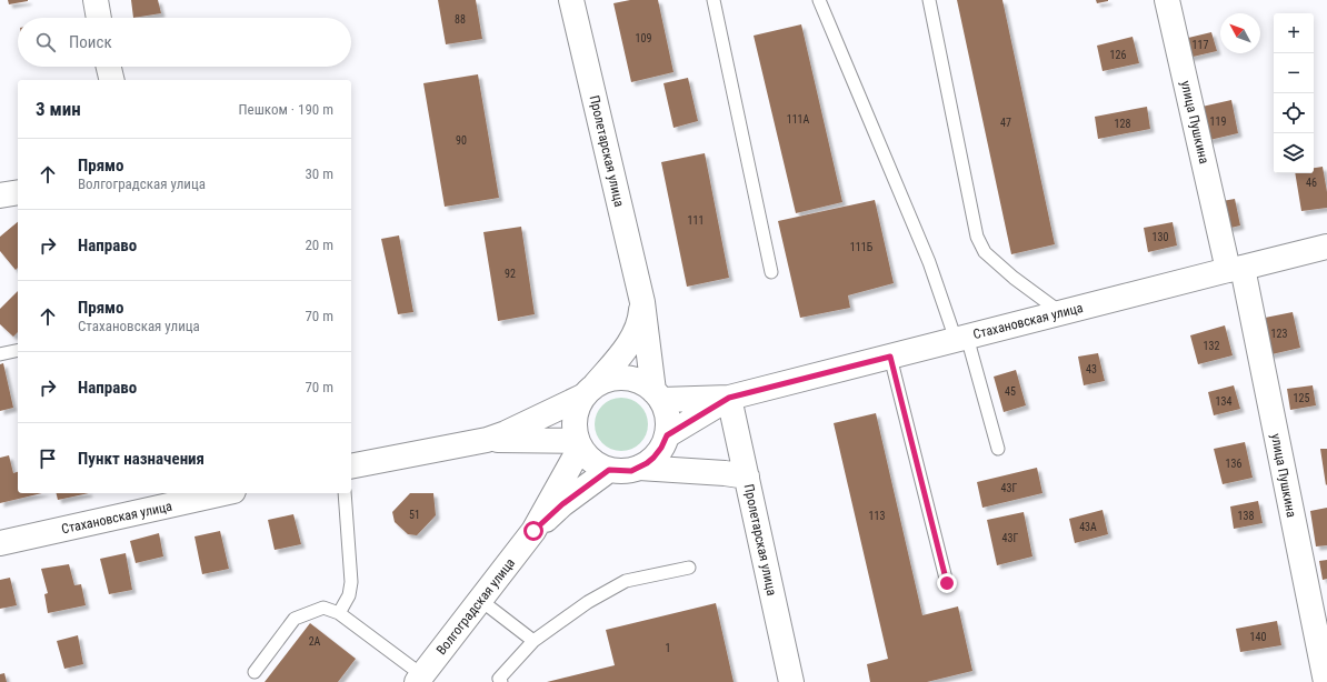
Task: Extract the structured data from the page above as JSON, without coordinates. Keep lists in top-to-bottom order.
{
  "streets": {
    "street": [
      "улица Пушкина",
      "Пролетарская улица",
      "Стахановская улица",
      "Волгоградская улица"
    ]
  },
  "crossings": [
    ["улица Пушкина", "Стахановская улица"],
    ["Пролетарская улица", "Стахановская улица"],
    ["Пролетарская улица", "Волгоградская улица"],
    ["Стахановская улица", "Волгоградская улица"]
  ],
  "house_numbers": [
    "88",
    "109",
    "117",
    "126",
    "111А",
    "119",
    "47",
    "128",
    "90",
    "46",
    "111",
    "130",
    "111Б",
    "92",
    "123",
    "132",
    "43",
    "45",
    "125",
    "134",
    "136",
    "43Г",
    "51",
    "113",
    "138",
    "43А",
    "43Г",
    "140",
    "2А",
    "1"
  ],
  "north": "top left",
  "page": {
    "map_buttons": ["+", "−"],
    "search": "Поиск",
    "heading": ["3 мин", "Пешком · 190 m"],
    "list": [
      ["Прямо", "Волгоградская улица", "30 m"],
      ["Направо", "20 m"],
      ["Прямо", "Стахановская улица", "70 m"],
      ["Направо", "70 m"],
      "Пункт назначения"
    ]
  }
}
